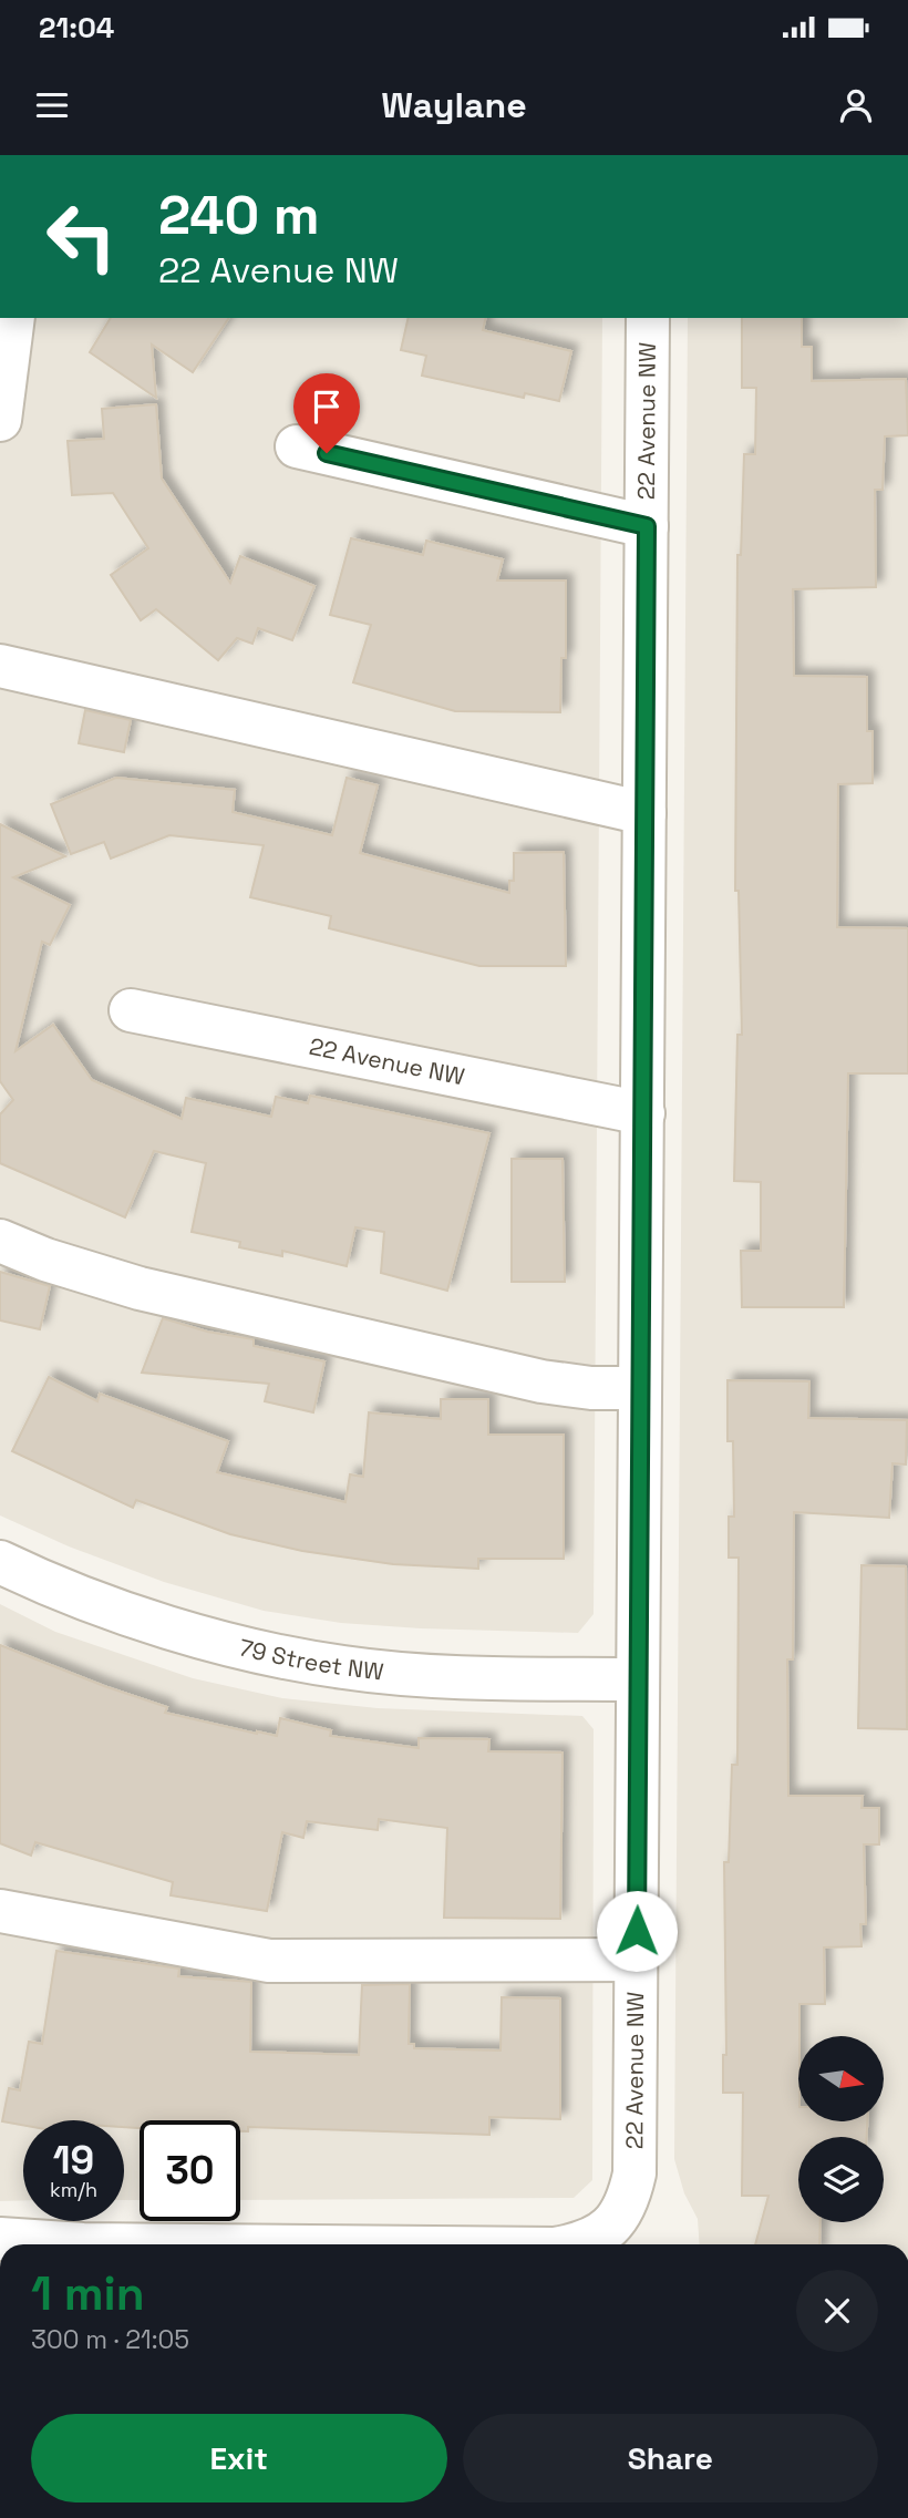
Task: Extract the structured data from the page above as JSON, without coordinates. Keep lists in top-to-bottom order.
{
  "streets": {
    "street": ["22 Avenue NW", "79 Street NW"]
  },
  "crossings": [
    ["22 Avenue NW", "79 Street NW"]
  ],
  "north": "right",
  "page": {
    "status": "21:04",
    "header": "Waylane",
    "turn": ["240 m", "22 Avenue NW"],
    "speed": "19 km/h",
    "limit": "30",
    "heading": ["1 min", "300 m · 21:05"],
    "buttons": ["Exit", "Share"]
  }
}
